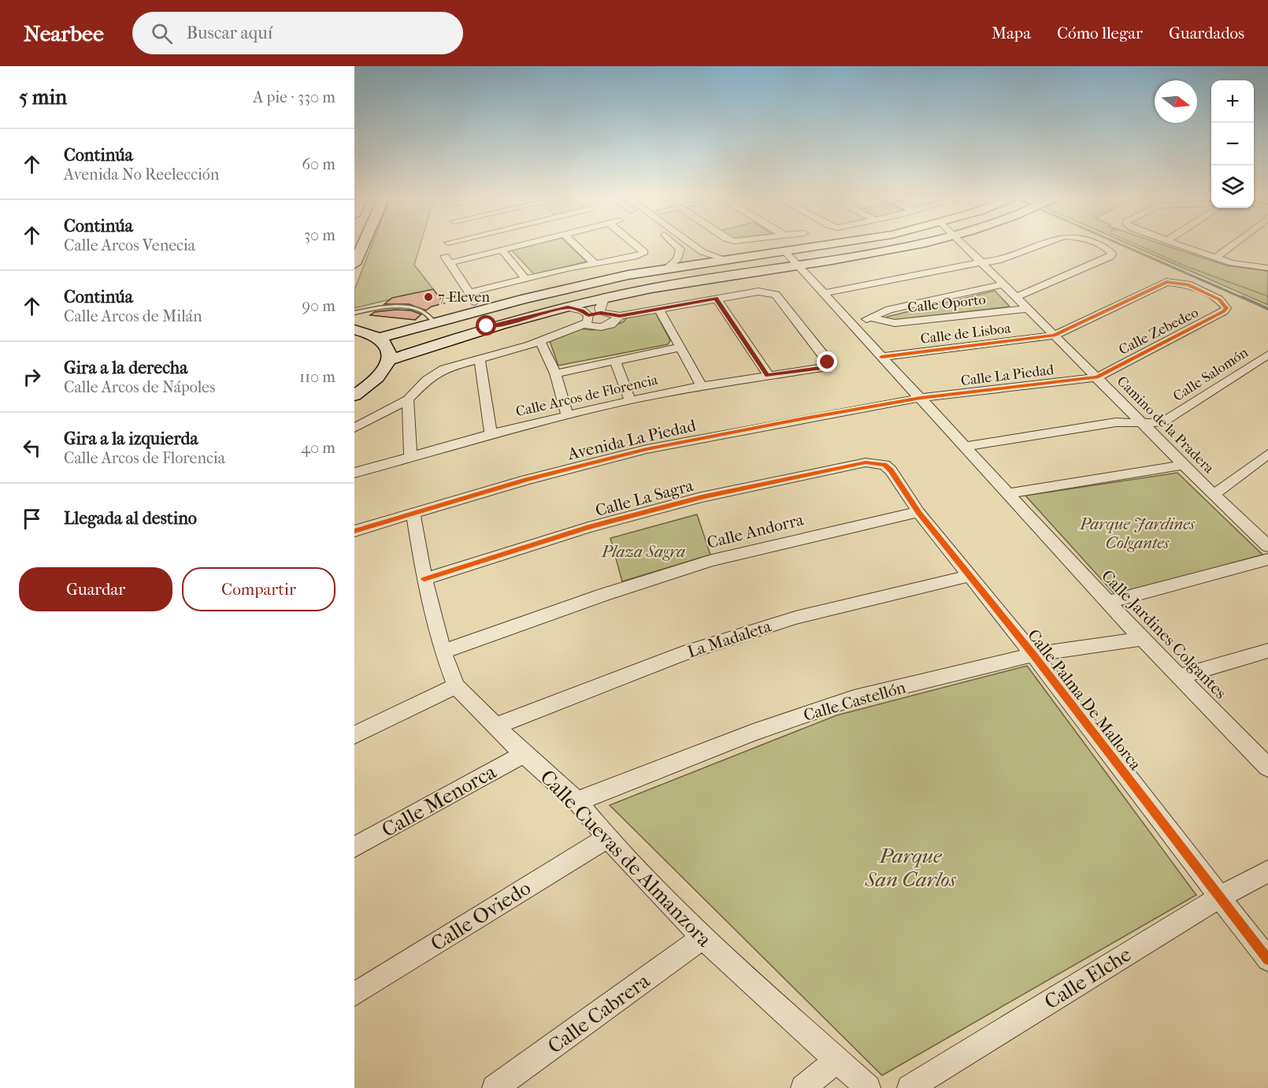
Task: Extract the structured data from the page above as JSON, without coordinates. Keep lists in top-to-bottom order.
{
  "streets": {
    "street": [
      "Calle Oporto",
      "Calle Zebedeo",
      "Calle de Lisboa",
      "Calle Salomón",
      "Calle La Piedad",
      "Calle Arcos de Florencia",
      "Camino de la Pradera",
      "Avenida La Piedad",
      "Calle La Sagra",
      "Calle Andorra",
      "Calle Jardines Colgantes",
      "La Madaleta",
      "Calle Palma De Mallorca",
      "Calle Castellón",
      "Calle Menorca",
      "Calle Cuevas de Almanzora",
      "Calle Oviedo",
      "Calle Elche",
      "Calle Cabrera"
    ]
  },
  "crossings": [
    ["Calle Oporto", "Camino de la Pradera"],
    ["Calle Zebedeo", "Calle de Lisboa"],
    ["Calle Zebedeo", "Calle La Piedad"],
    ["Calle Zebedeo", "Camino de la Pradera"],
    ["Calle de Lisboa", "Camino de la Pradera"],
    ["Calle de Lisboa", "Calle Jardines Colgantes"],
    ["Calle Salomón", "Camino de la Pradera"],
    ["Calle Salomón", "Calle Jardines Colgantes"],
    ["Calle La Piedad", "Camino de la Pradera"],
    ["Calle La Piedad", "Avenida La Piedad"],
    ["Calle La Piedad", "Calle Jardines Colgantes"],
    ["Avenida La Piedad", "Calle Jardines Colgantes"],
    ["Avenida La Piedad", "Calle Cuevas de Almanzora"],
    ["Calle La Sagra", "Calle Palma De Mallorca"],
    ["Calle La Sagra", "Calle Cuevas de Almanzora"],
    ["Calle Andorra", "Calle Palma De Mallorca"],
    ["Calle Andorra", "Calle Cuevas de Almanzora"],
    ["Calle Jardines Colgantes", "Calle Castellón"],
    ["La Madaleta", "Calle Palma De Mallorca"],
    ["La Madaleta", "Calle Cuevas de Almanzora"],
    ["Calle Palma De Mallorca", "Calle Castellón"],
    ["Calle Palma De Mallorca", "Calle Elche"],
    ["Calle Castellón", "Calle Cuevas de Almanzora"],
    ["Calle Menorca", "Calle Cuevas de Almanzora"],
    ["Calle Cuevas de Almanzora", "Calle Oviedo"],
    ["Calle Cuevas de Almanzora", "Calle Cabrera"]
  ],
  "parks": ["Parque Jardines Colgantes", "Plaza Sagra", "Parque San Carlos"],
  "places": ["7-Eleven"],
  "north": "right",
  "page": {
    "header": "Nearbee",
    "search": "Buscar aquí",
    "nav": ["Mapa", "Cómo llegar", "Guardados"],
    "heading": ["5 min", "A pie · 330 m"],
    "map_buttons": ["+", "−"],
    "list": [
      ["Continúa", "Avenida No Reelección", "60 m"],
      ["Continúa", "Calle Arcos Venecia", "30 m"],
      ["Continúa", "Calle Arcos de Milán", "90 m"],
      ["Gira a la derecha", "Calle Arcos de Nápoles", "110 m"],
      ["Gira a la izquierda", "Calle Arcos de Florencia", "40 m"],
      "Llegada al destino"
    ],
    "buttons": ["Guardar", "Compartir"]
  }
}
